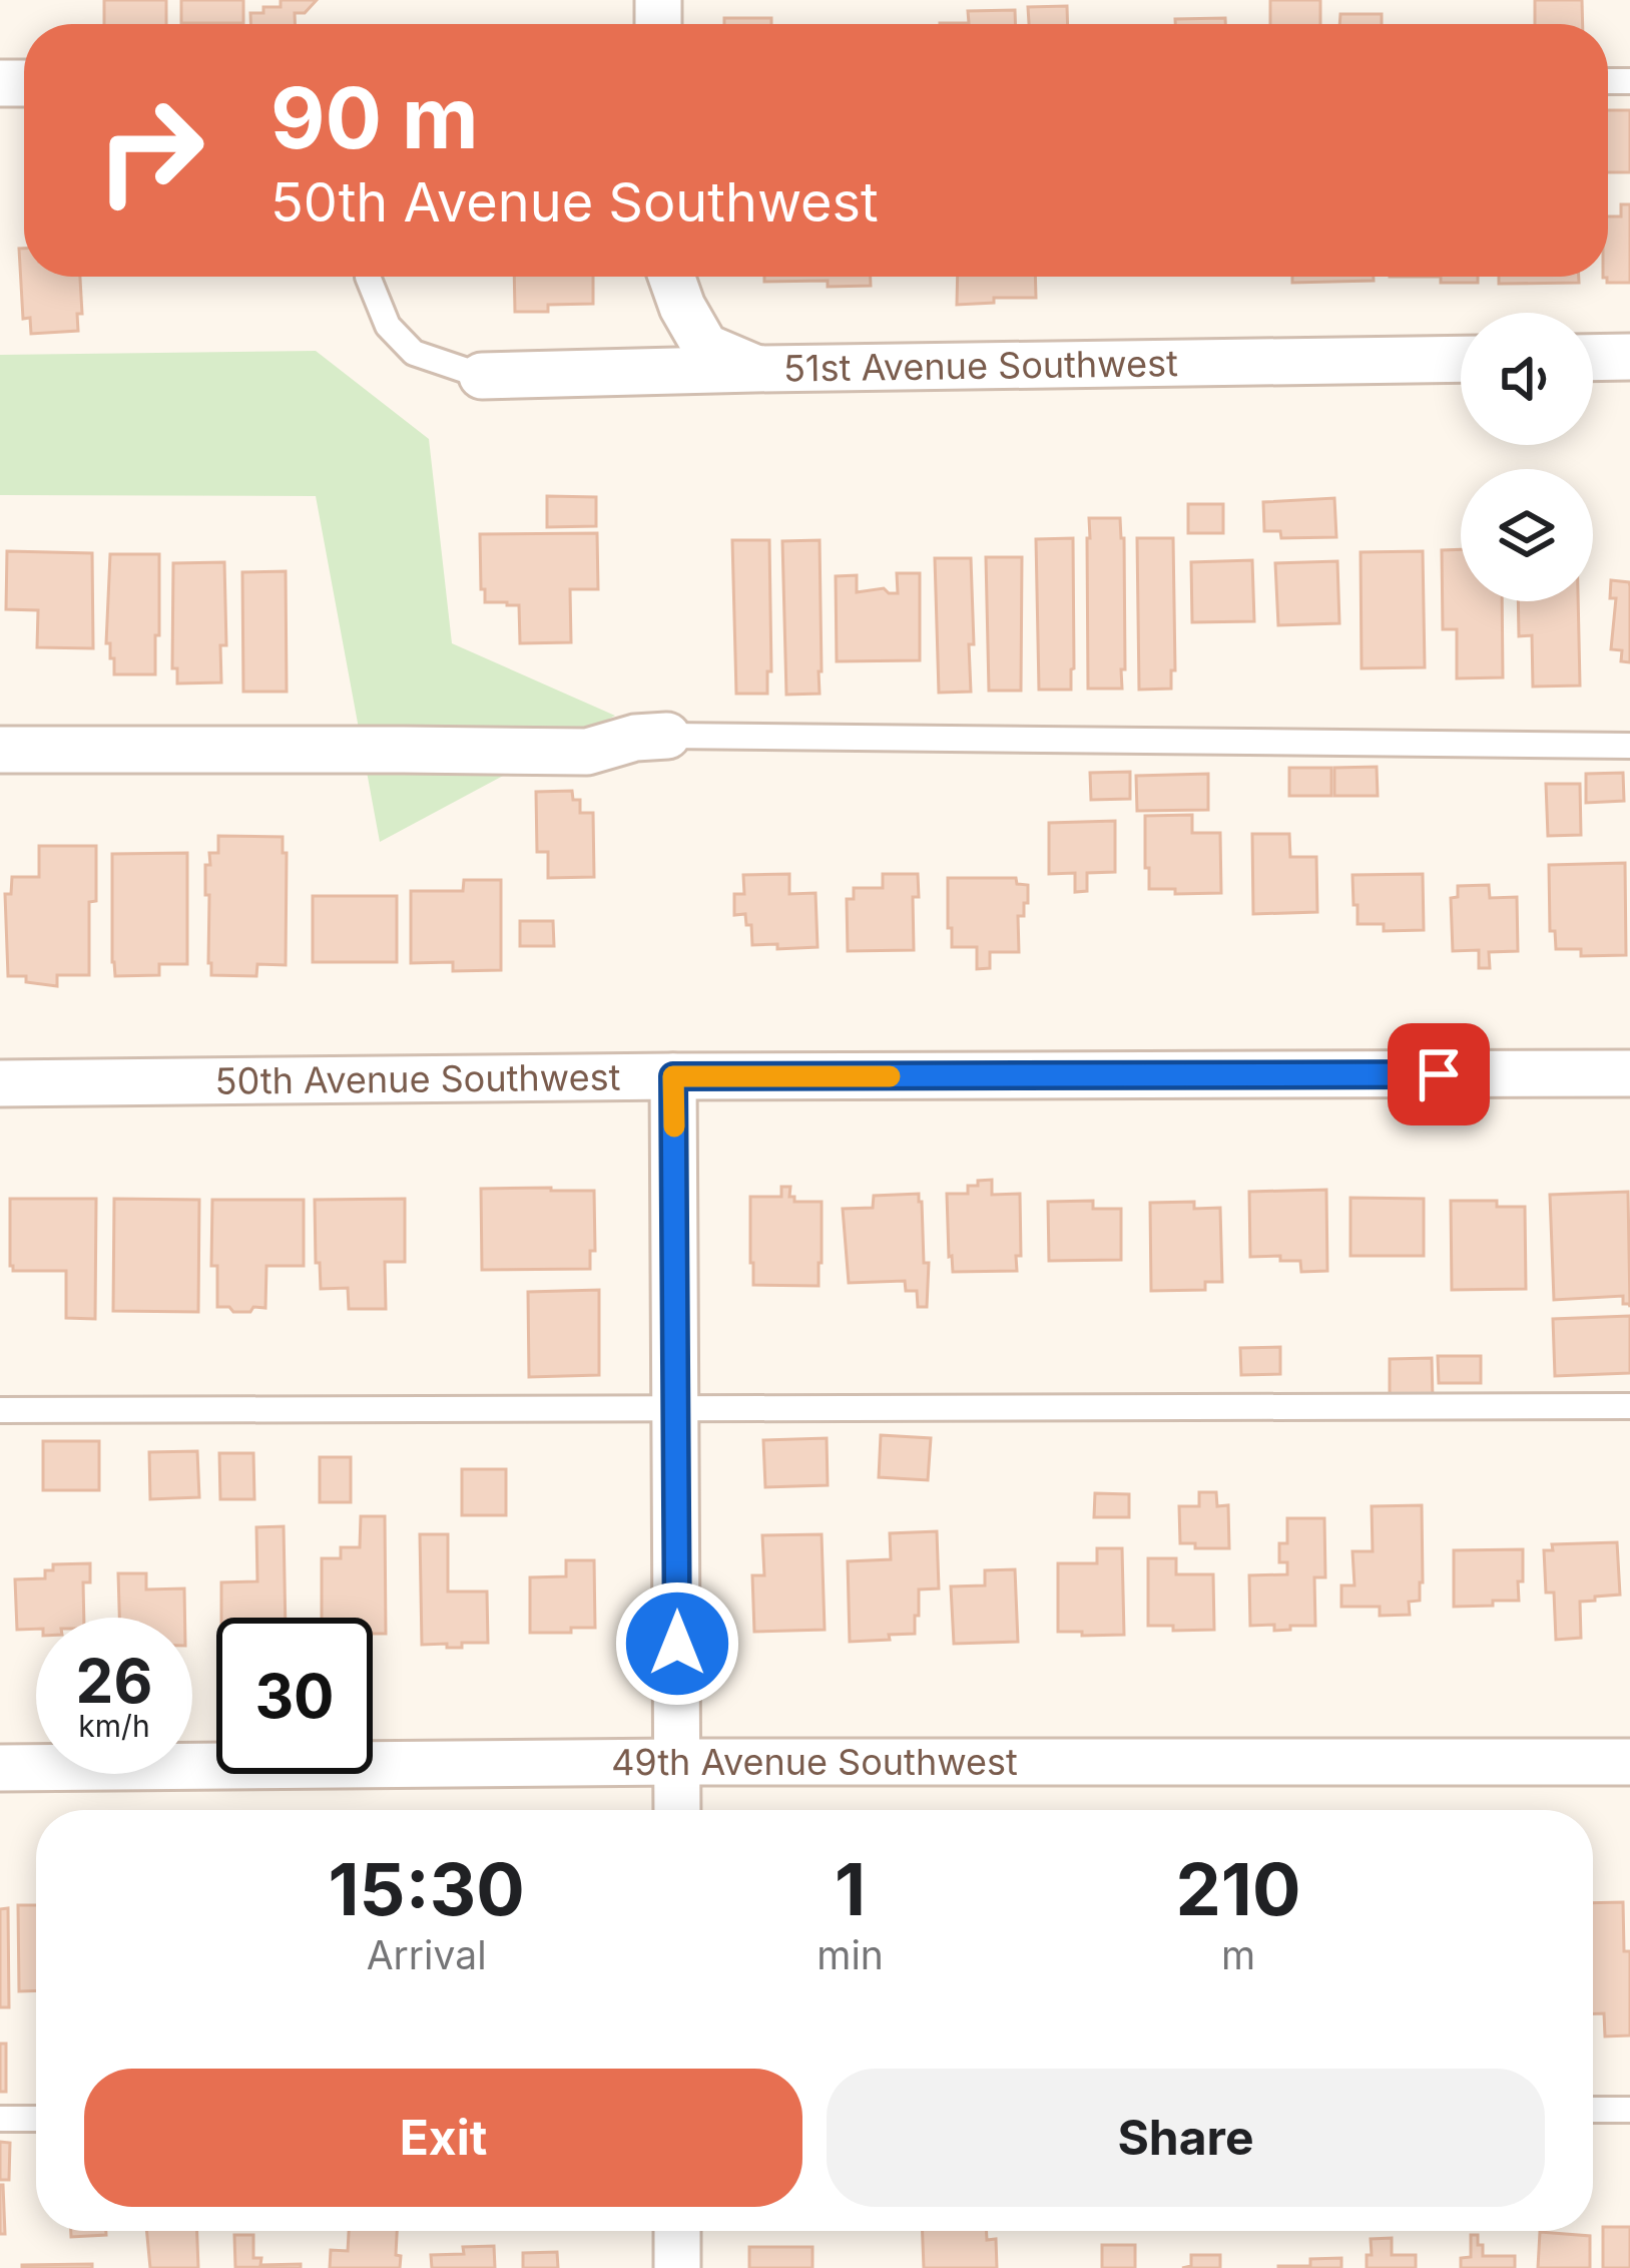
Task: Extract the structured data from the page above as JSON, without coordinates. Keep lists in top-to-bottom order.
{
  "streets": {
    "street": ["51st Avenue Southwest", "50th Avenue Southwest", "49th Avenue Southwest"]
  },
  "page": {
    "turn": ["90 m", "50th Avenue Southwest"],
    "speed": "26 km/h",
    "limit": "30",
    "eta": [
      "15:30",
      "Arrival",
      "1",
      "min",
      "210",
      "m"
    ],
    "buttons": ["Exit", "Share"]
  }
}
